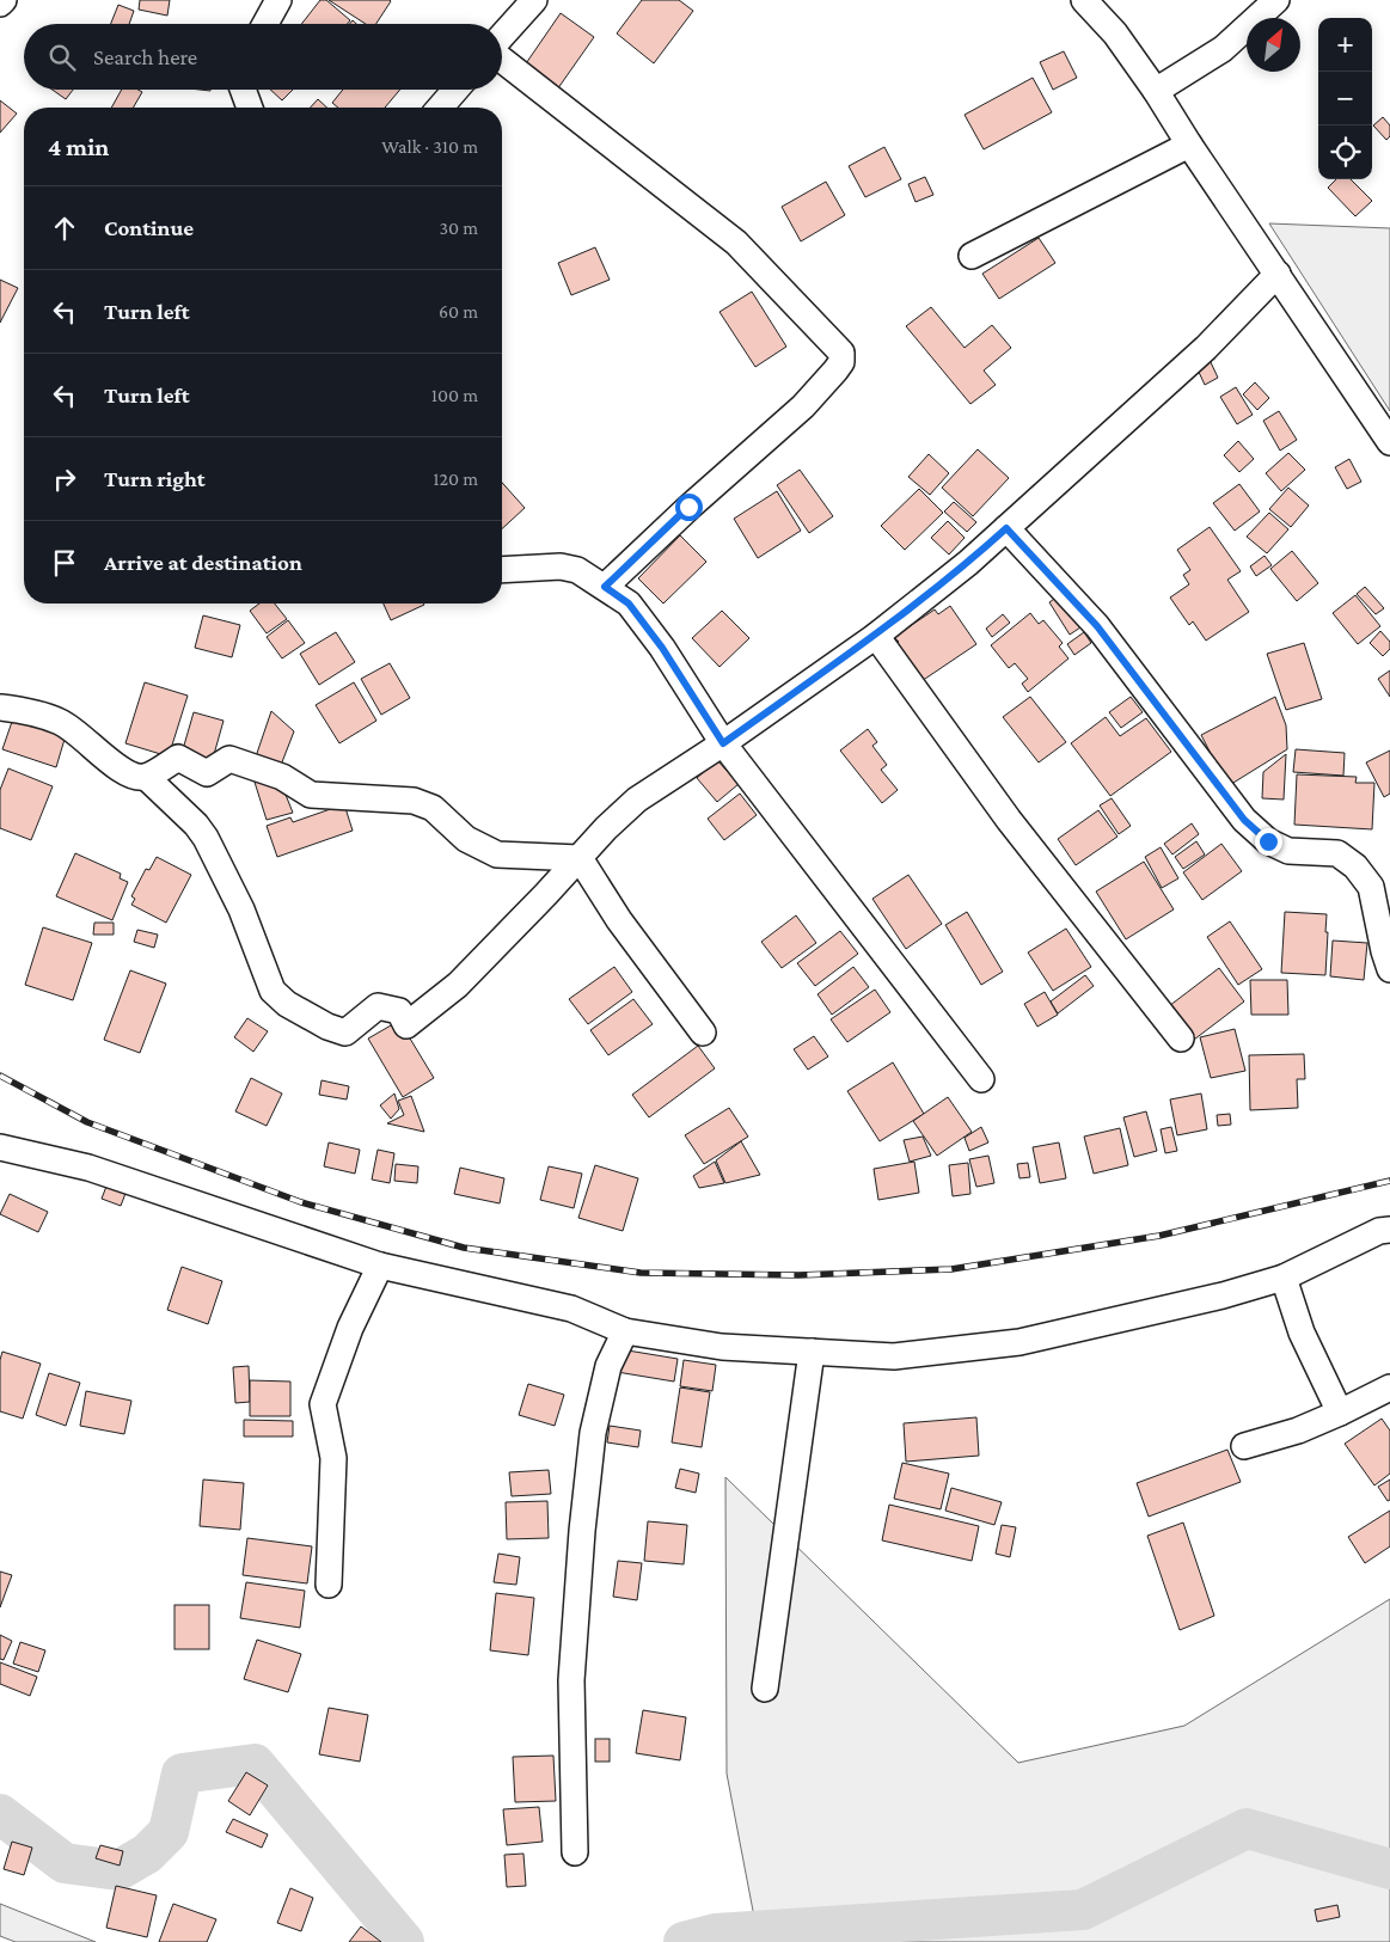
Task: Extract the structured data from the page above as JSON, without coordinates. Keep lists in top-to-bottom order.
{
  "north": "top right",
  "page": {
    "map_buttons": ["+", "−"],
    "search": "Search here",
    "heading": ["4 min", "Walk · 310 m"],
    "list": [
      ["Continue", "30 m"],
      ["Turn left", "60 m"],
      ["Turn left", "100 m"],
      ["Turn right", "120 m"],
      "Arrive at destination"
    ]
  }
}
